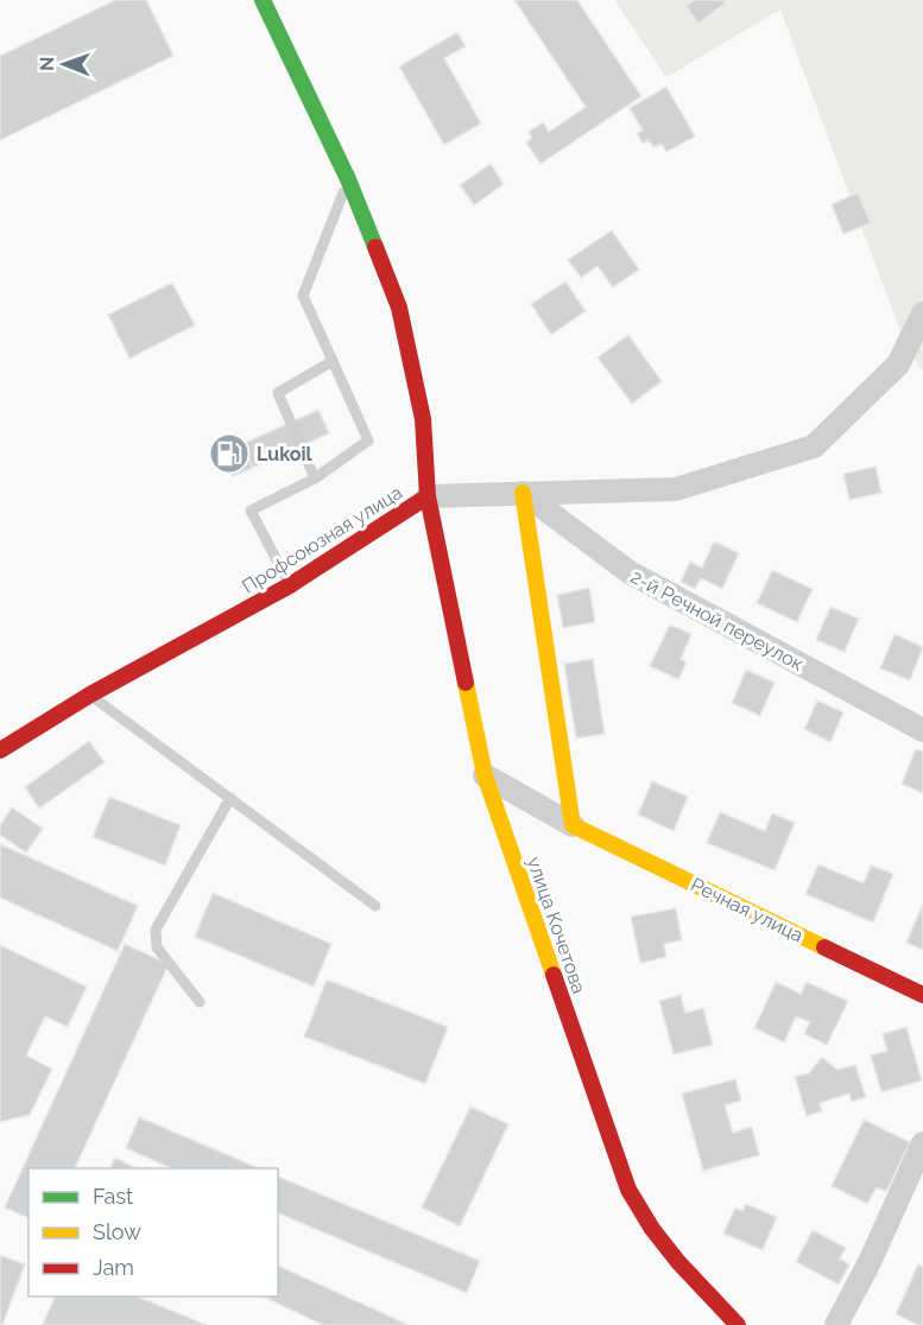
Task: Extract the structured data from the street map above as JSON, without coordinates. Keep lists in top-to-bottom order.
{
  "streets": {
    "main road": ["Профсоюзная улица", "Речная улица", "улица Кочетова"],
    "street": ["2-й Речной переулок"]
  },
  "crossings": [
    ["Профсоюзная улица", "улица Кочетова"],
    ["Речная улица", "улица Кочетова"]
  ],
  "places": {
    "fuel station": ["Lukoil"]
  },
  "legend": ["Fast", "Slow", "Jam"],
  "north": "left"
}
